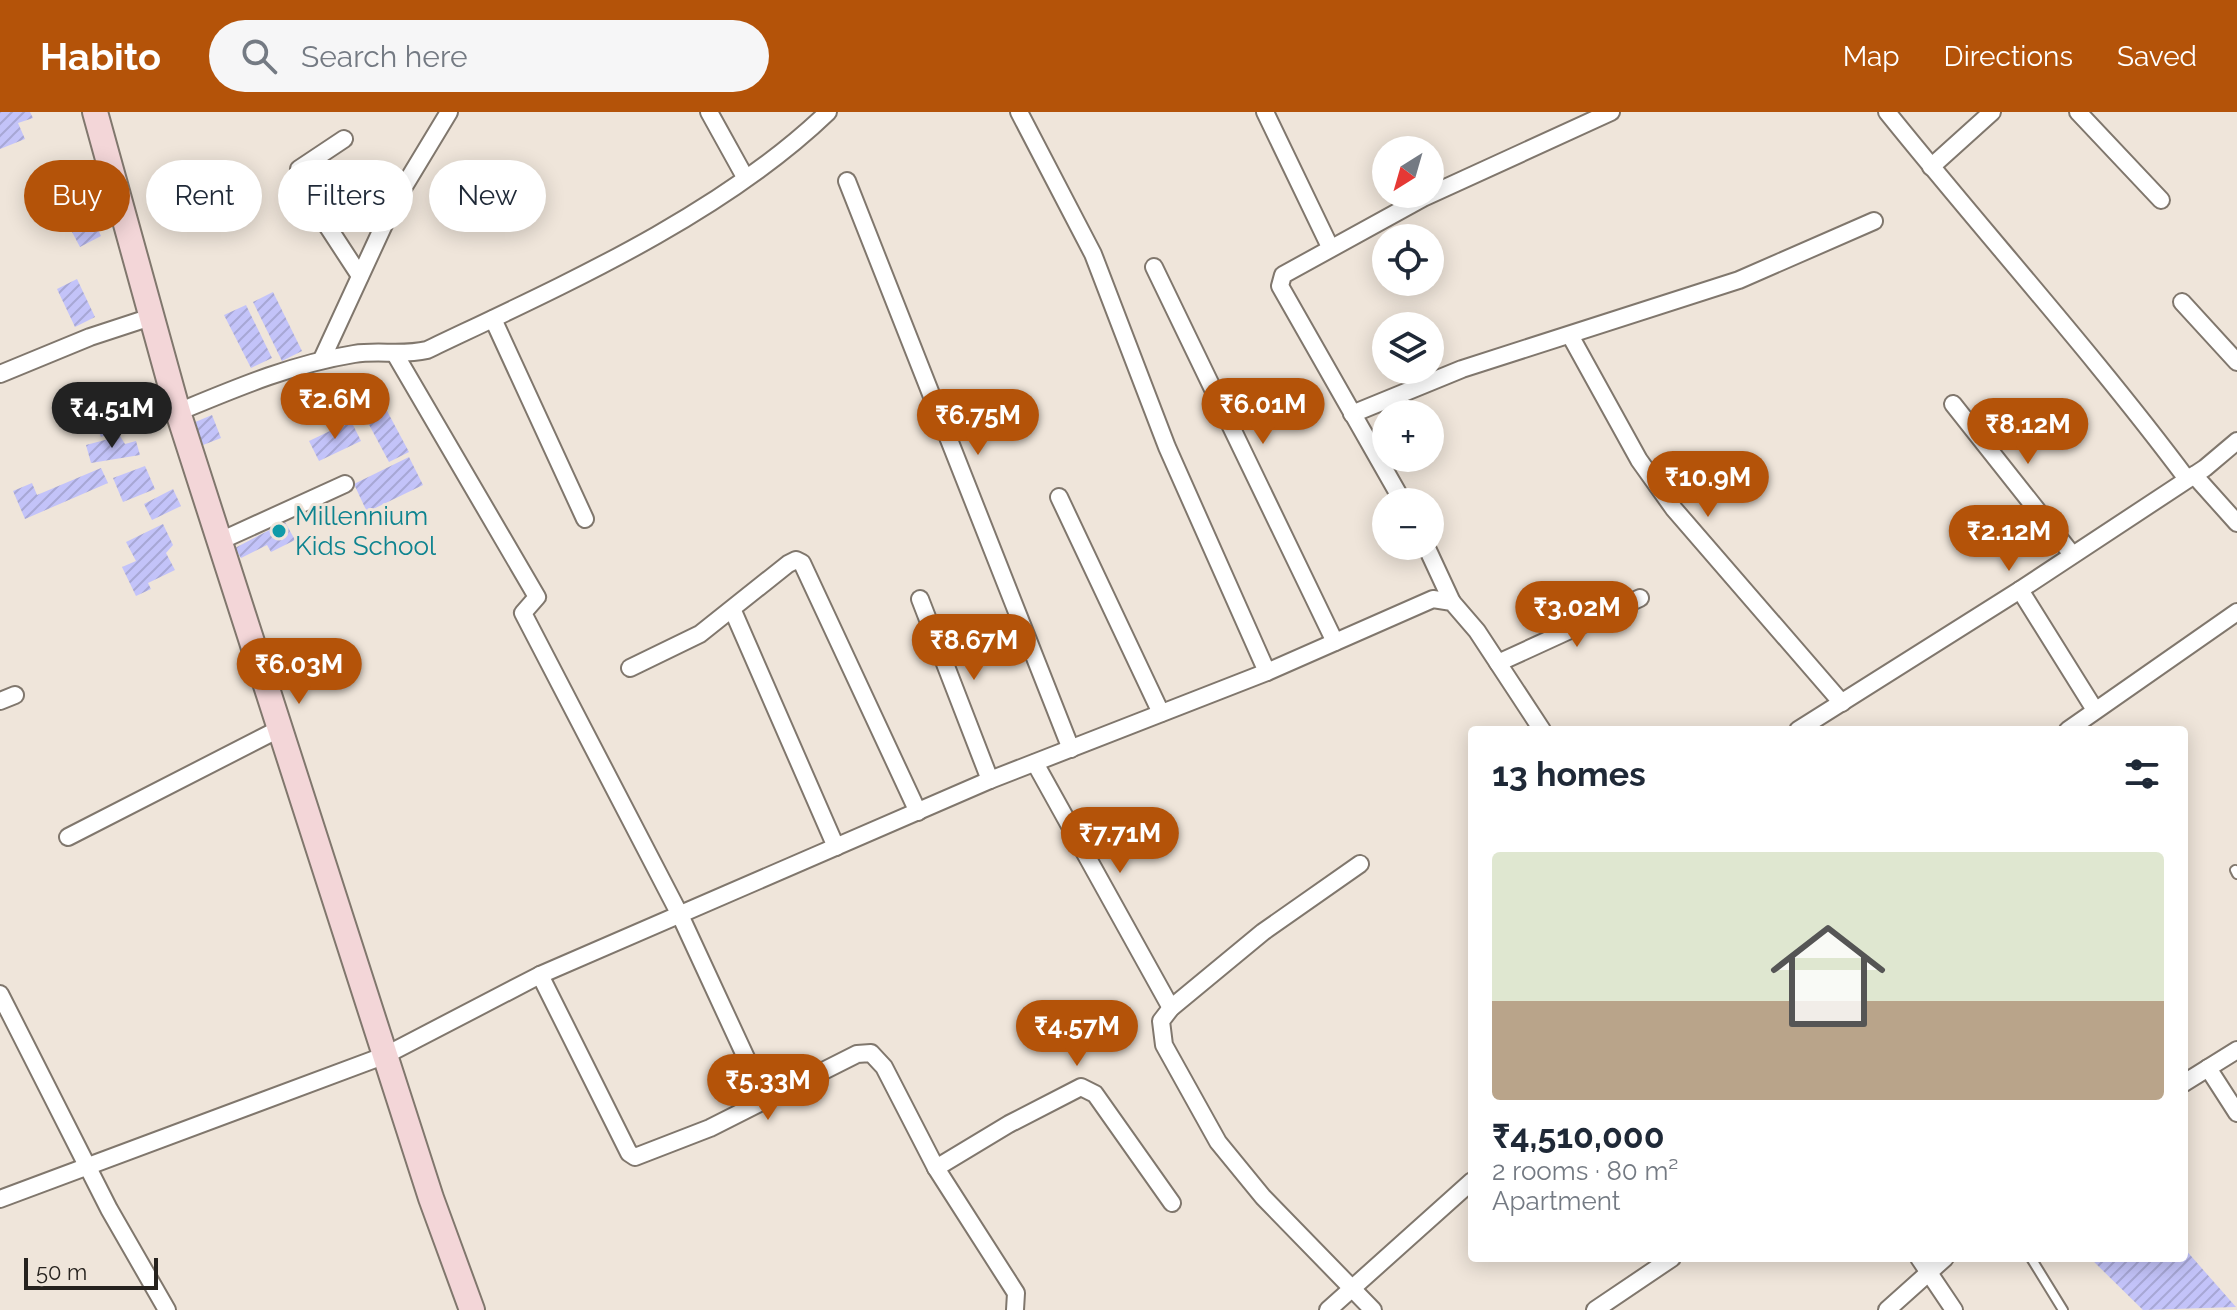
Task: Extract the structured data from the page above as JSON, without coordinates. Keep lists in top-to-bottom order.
{
  "places": ["Millennium Kids School"],
  "scale_bar": "50 m",
  "north": "bottom left",
  "page": {
    "header": "Habito",
    "search": "Search here",
    "nav": ["Map", "Directions", "Saved"],
    "map_buttons": ["+", "−"],
    "chip": [
      "Buy",
      "Rent",
      "Filters",
      "New"
    ],
    "price": [
      "₹2.6M",
      "₹6.01M",
      "₹4.51M",
      "₹6.75M",
      "₹8.12M",
      "₹10.9M",
      "₹2.12M",
      "₹3.02M",
      "₹8.67M",
      "₹6.03M",
      "₹7.71M",
      "₹4.57M",
      "₹5.33M"
    ],
    "heading": "13 homes",
    "list": [
      {
        "name": "₹4,510,000",
        "note": "2 rooms · 80 m² · Apartment"
      }
    ],
    "scale": "50 m"
  }
}
